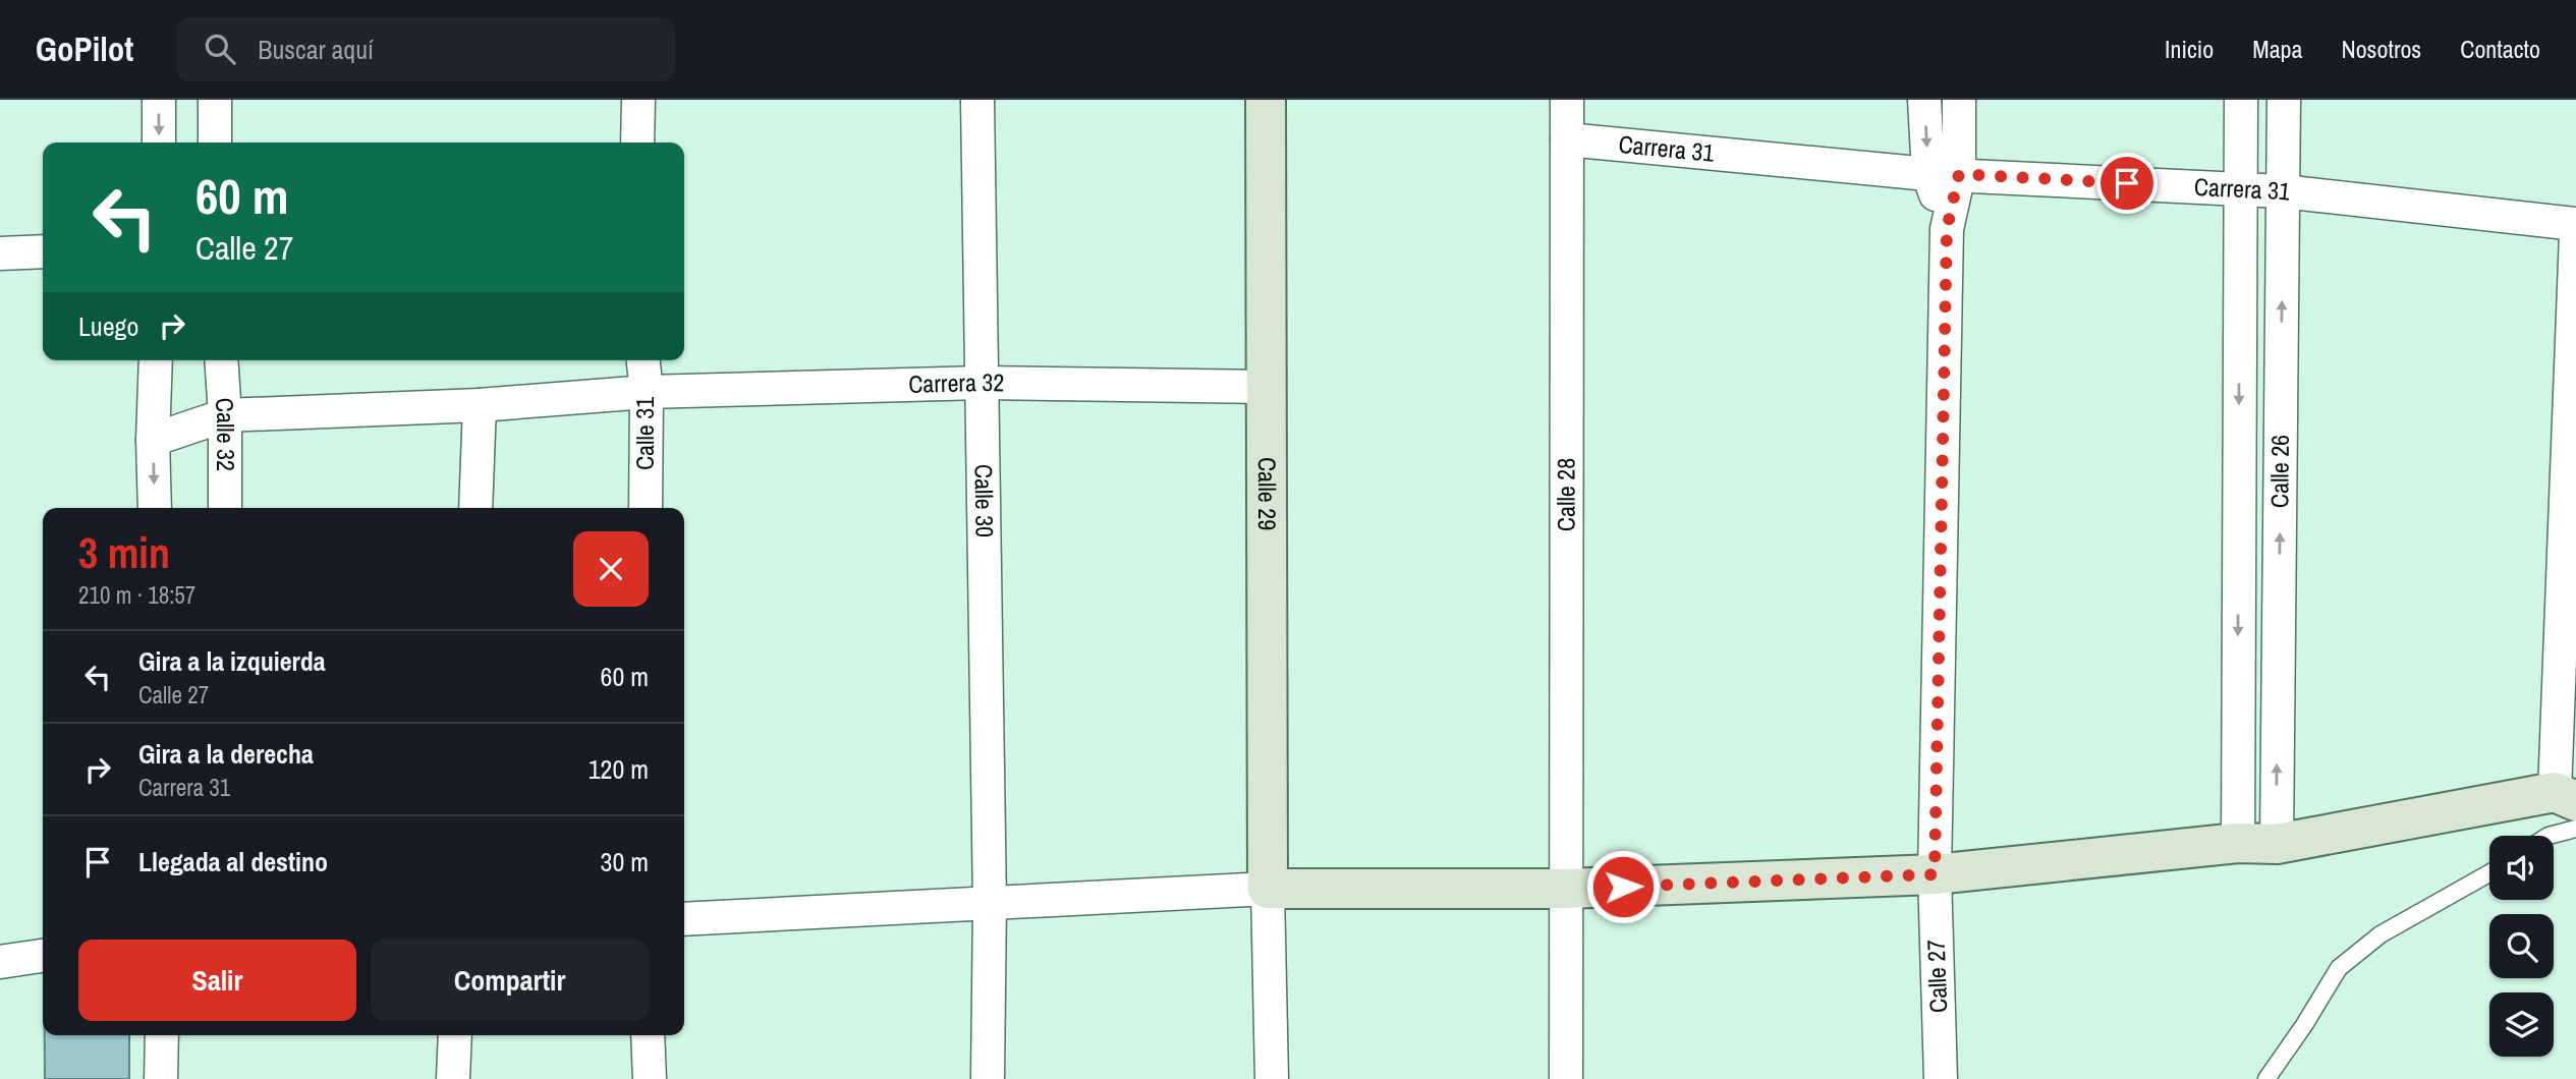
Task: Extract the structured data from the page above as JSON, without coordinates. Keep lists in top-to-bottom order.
{
  "streets": {
    "street": [
      "Carrera 31",
      "Carrera 32",
      "Calle 32",
      "Calle 31",
      "Calle 26",
      "Calle 29",
      "Calle 28",
      "Calle 30",
      "Calle 27"
    ]
  },
  "crossings": [
    ["Carrera 31", "Calle 26"],
    ["Carrera 31", "Calle 28"],
    ["Carrera 31", "Calle 27"],
    ["Carrera 32", "Calle 32"],
    ["Carrera 32", "Calle 31"],
    ["Carrera 32", "Calle 29"],
    ["Carrera 32", "Calle 30"]
  ],
  "page": {
    "header": "GoPilot",
    "search": "Buscar aquí",
    "nav": [
      "Inicio",
      "Mapa",
      "Nosotros",
      "Contacto"
    ],
    "turn": ["60 m", "Calle 27"],
    "then": "Luego",
    "heading": ["3 min", "210 m · 18:57"],
    "list": [
      {
        "name": "Gira a la izquierda",
        "note": "Calle 27",
        "value": "60 m"
      },
      {
        "name": "Gira a la derecha",
        "note": "Carrera 31",
        "value": "120 m"
      },
      {
        "name": "Llegada al destino",
        "value": "30 m"
      }
    ],
    "buttons": ["Salir", "Compartir"]
  }
}
